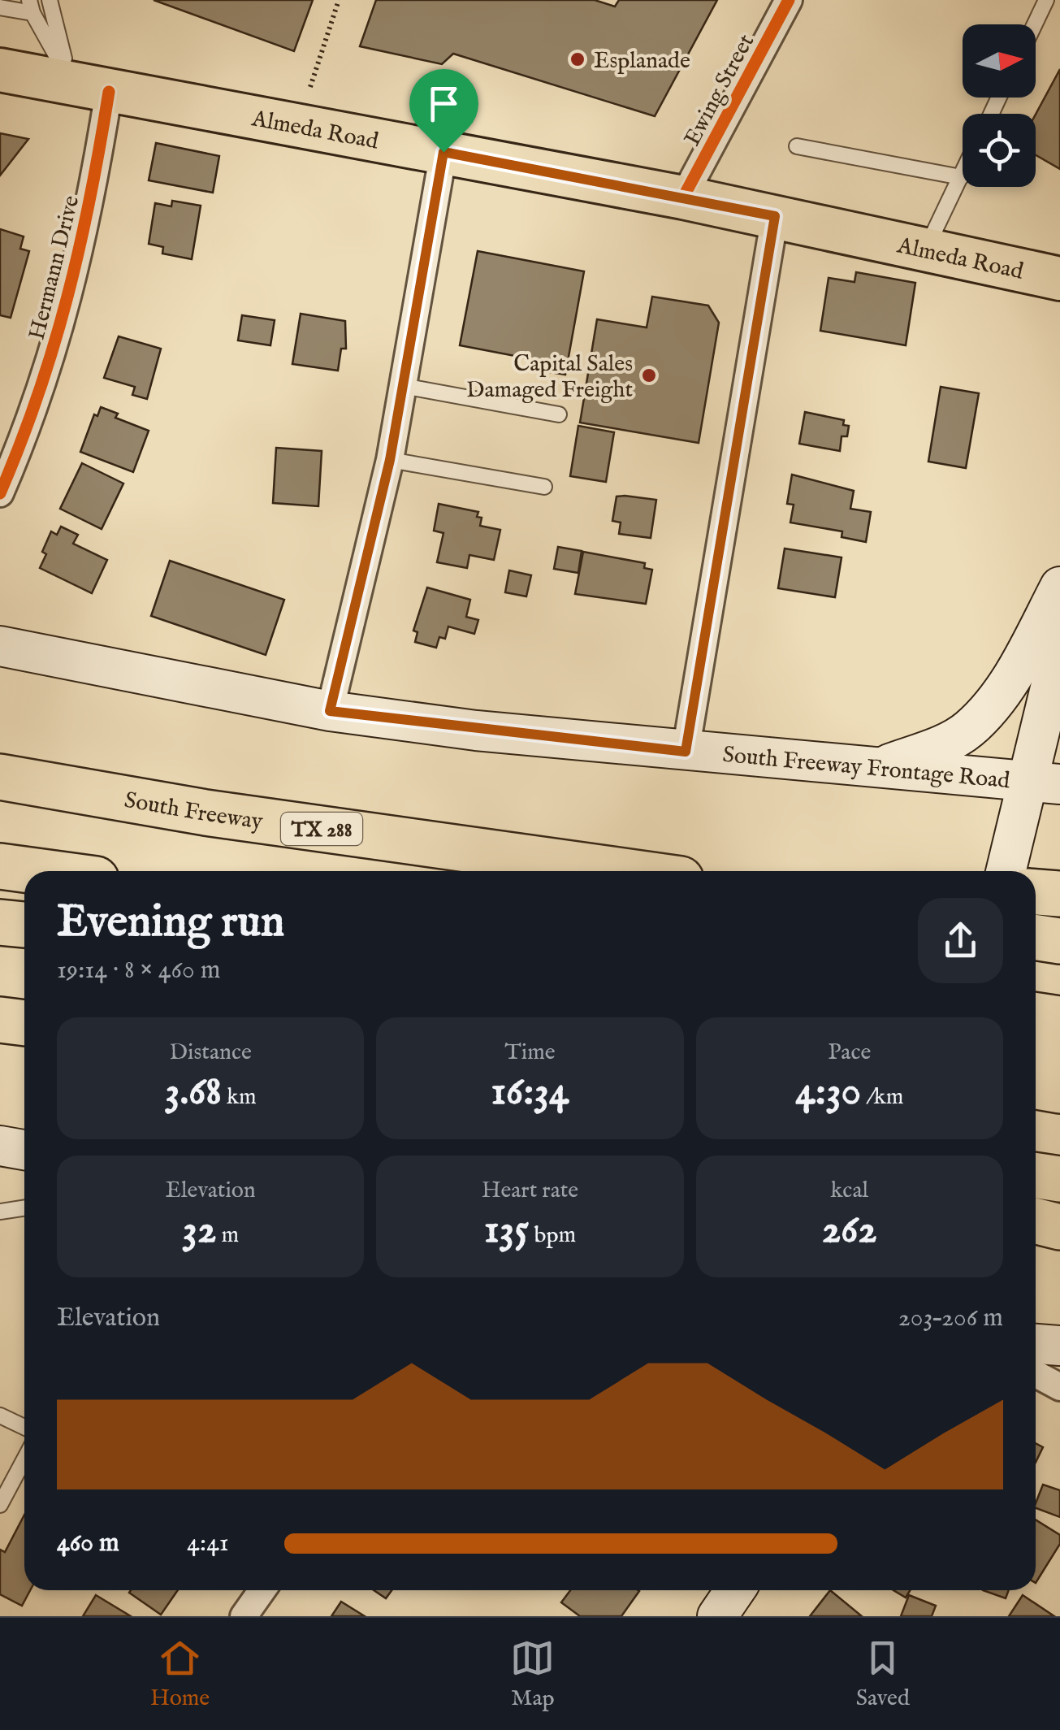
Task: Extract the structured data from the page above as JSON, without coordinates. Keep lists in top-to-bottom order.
{
  "streets": {
    "highway": ["South Freeway", "TX 288"],
    "main road": ["Almeda Road", "South Freeway Frontage Road"],
    "street": ["Ewing Street", "Hermann Drive"]
  },
  "crossings": [
    ["Ewing Street", "Almeda Road"],
    ["Almeda Road", "Hermann Drive"]
  ],
  "places": ["Esplanade", "Capital Sales Damaged Freight"],
  "north": "right",
  "page": {
    "heading": ["Evening run", "19:14 · 8 × 460 m"],
    "stats": [
      ["Distance", "3.68 km"],
      ["Time", "16:34"],
      ["Pace", "4:30 /km"],
      ["Elevation", "32 m"],
      ["Heart rate", "135 bpm"],
      ["kcal", "262"]
    ],
    "chart": ["Elevation", "203–206 m"],
    "list": [
      {
        "name": "460 m",
        "note": "4:41"
      }
    ],
    "tabs": ["Home", "Map", "Saved"]
  }
}
